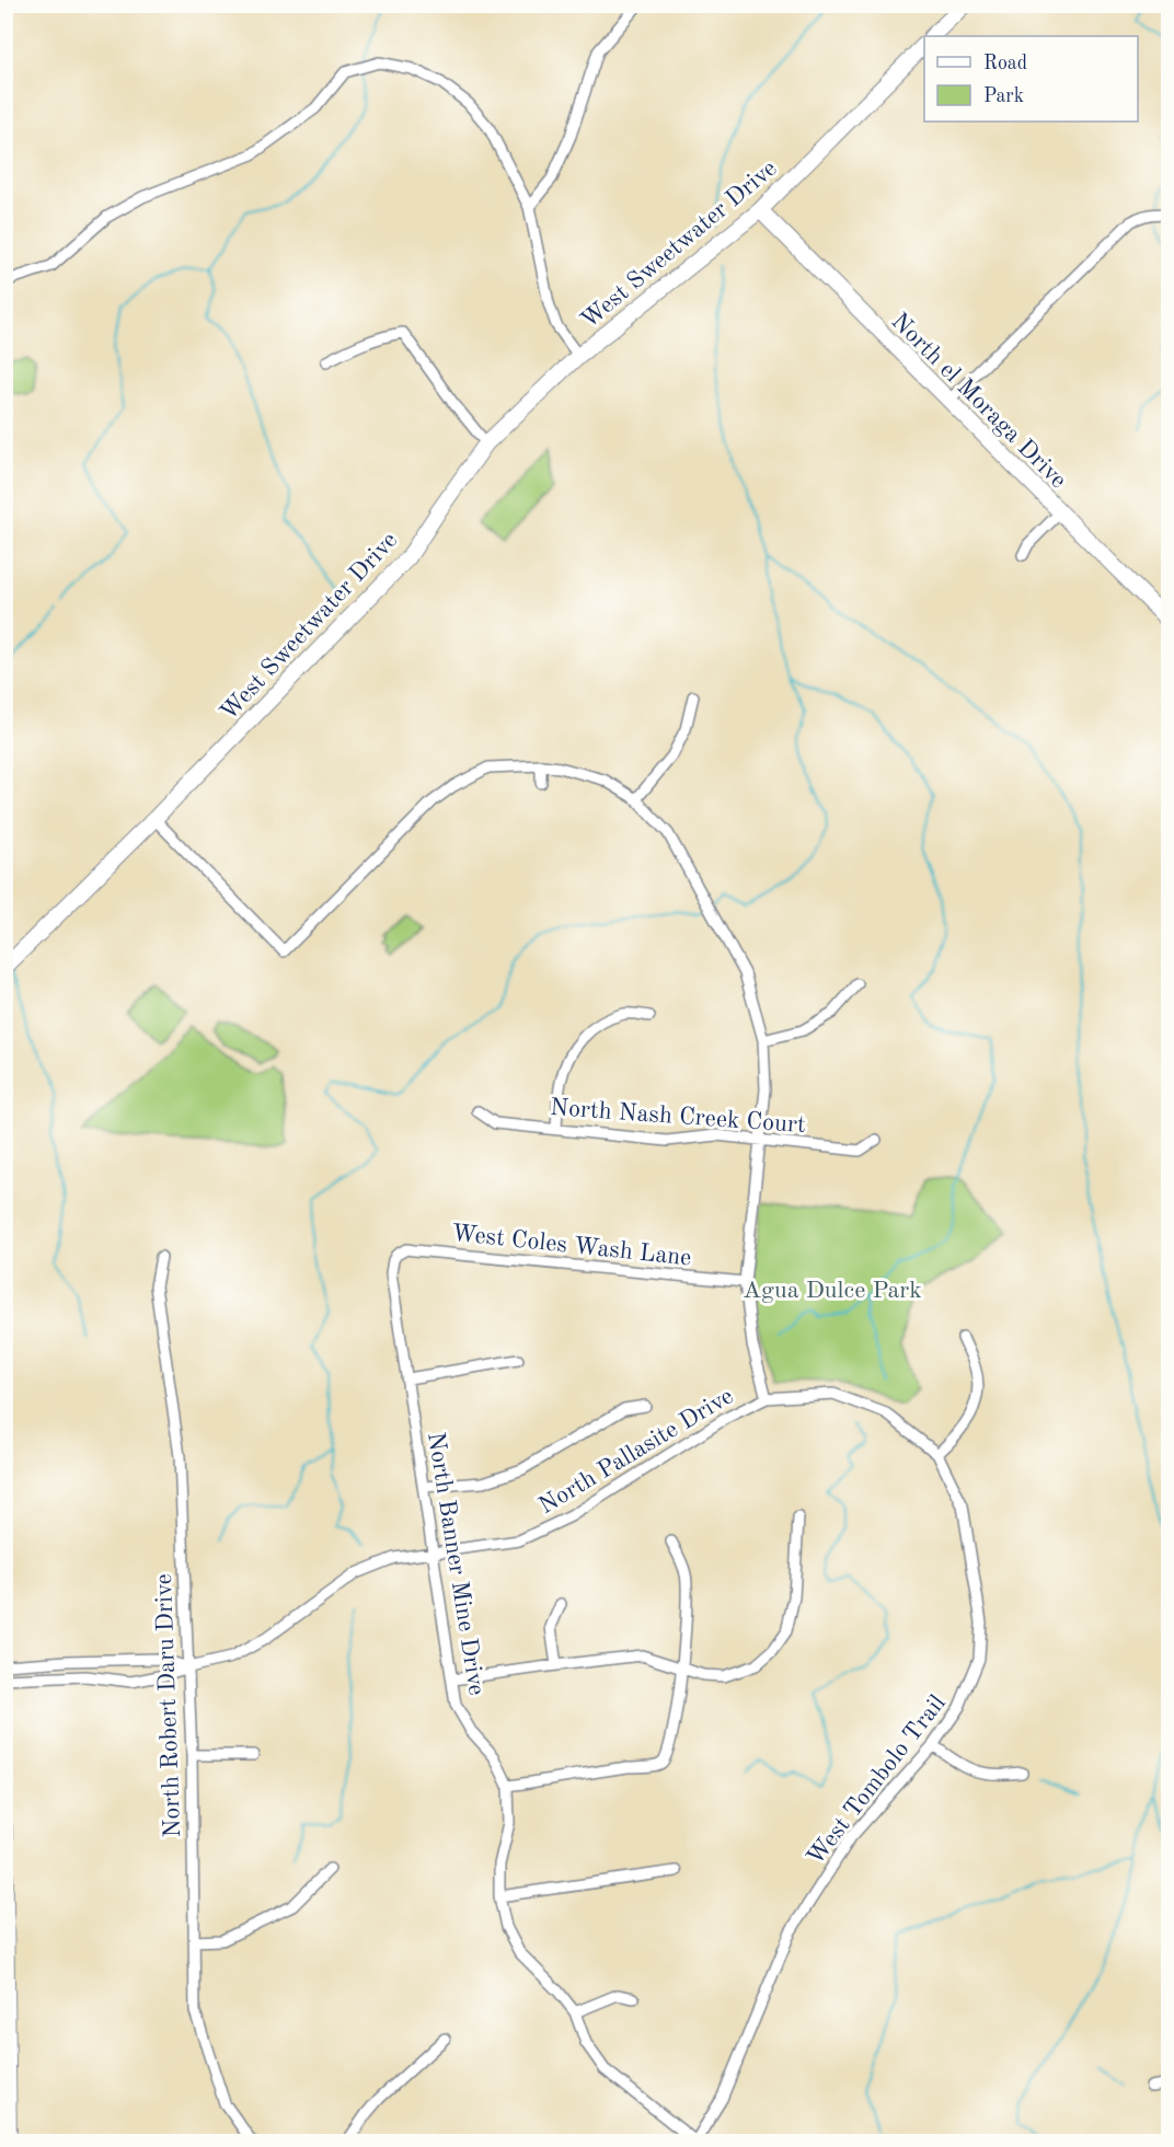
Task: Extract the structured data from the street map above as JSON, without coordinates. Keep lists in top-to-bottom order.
{
  "streets": {
    "street": [
      "West Sweetwater Drive",
      "North el Moraga Drive",
      "North Nash Creek Court",
      "West Coles Wash Lane",
      "North Pallasite Drive",
      "North Banner Mine Drive",
      "North Robert Daru Drive",
      "West Tombolo Trail"
    ]
  },
  "crossings": [
    ["West Sweetwater Drive", "North el Moraga Drive"],
    ["West Coles Wash Lane", "North Banner Mine Drive"],
    ["North Pallasite Drive", "North Banner Mine Drive"],
    ["North Pallasite Drive", "North Robert Daru Drive"],
    ["North Pallasite Drive", "West Tombolo Trail"],
    ["North Banner Mine Drive", "West Tombolo Trail"]
  ],
  "parks": ["Agua Dulce Park"],
  "legend": ["Road", "Park"]
}
